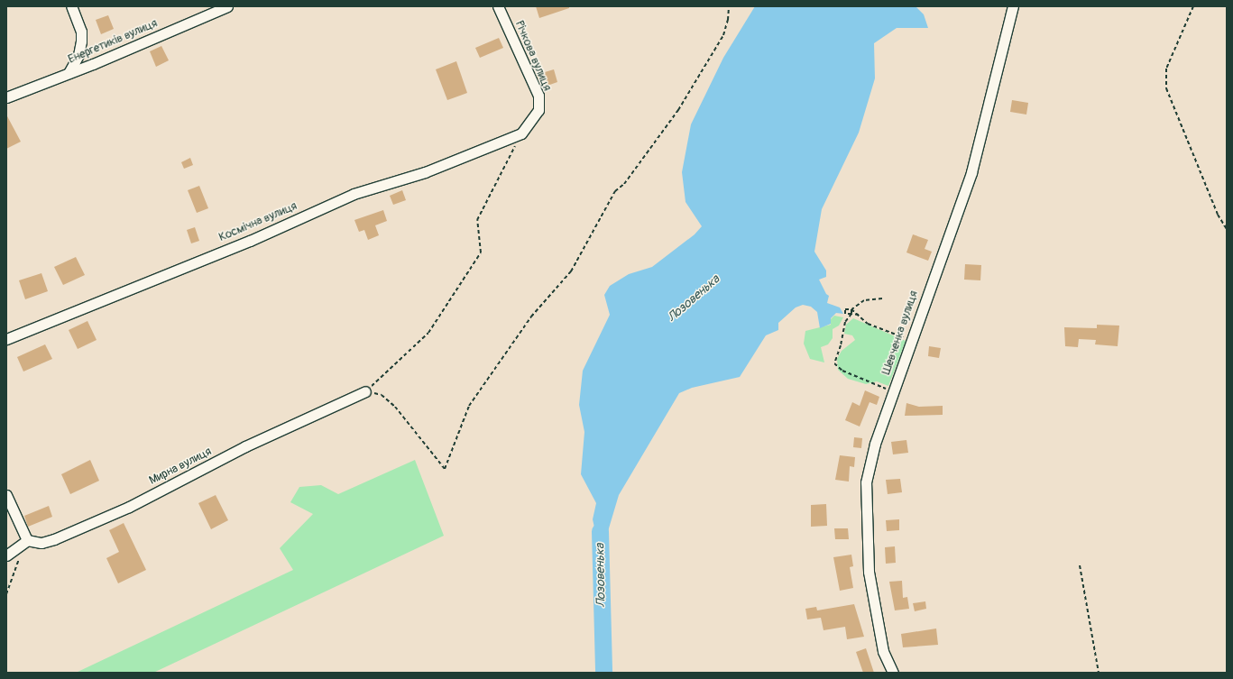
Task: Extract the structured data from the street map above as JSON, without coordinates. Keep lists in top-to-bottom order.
{
  "streets": {
    "street": [
      "Енергетиків вулиця",
      "Річкова вулиця",
      "Космічна вулиця",
      "Шевченка вулиця",
      "Мирна вулиця"
    ]
  },
  "crossings": [
    ["Річкова вулиця", "Космічна вулиця"]
  ],
  "water": ["Лозовенька"]
}
